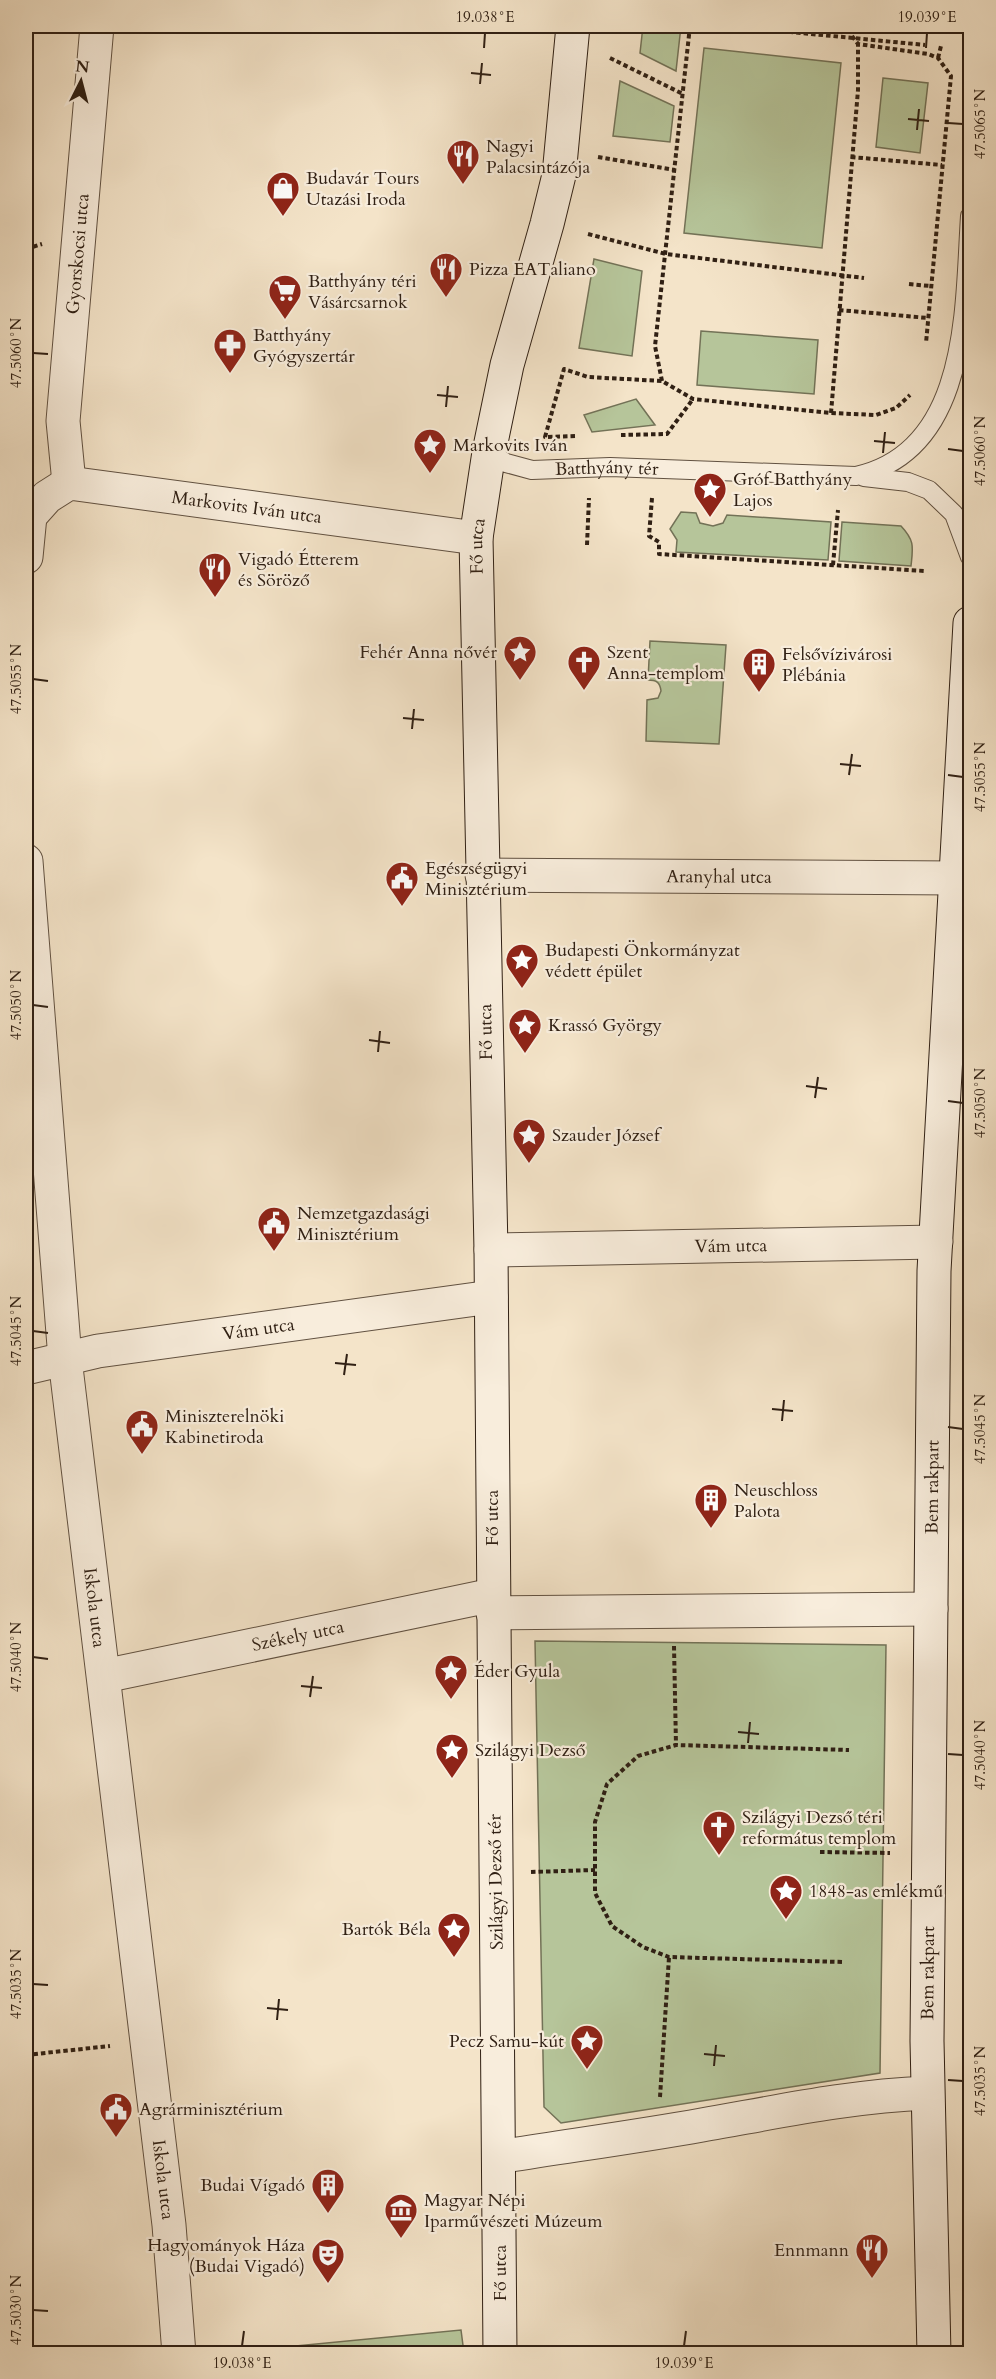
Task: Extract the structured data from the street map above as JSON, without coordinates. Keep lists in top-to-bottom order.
{
  "streets": {
    "street": [
      "Gyorskocsi utca",
      "Markovits Iván utca",
      "Fő utca",
      "Aranyhal utca",
      "Vám utca",
      "Bem rakpart",
      "Iskola utca",
      "Székely utca",
      "Szilágyi Dezső tér"
    ],
    "lane": ["Batthyány tér"]
  },
  "crossings": [
    ["Gyorskocsi utca", "Markovits Iván utca"],
    ["Batthyány tér", "Fő utca"],
    ["Markovits Iván utca", "Fő utca"],
    ["Fő utca", "Aranyhal utca"],
    ["Fő utca", "Vám utca"],
    ["Fő utca", "Székely utca"],
    ["Fő utca", "Szilágyi Dezső tér"],
    ["Aranyhal utca", "Bem rakpart"],
    ["Vám utca", "Bem rakpart"],
    ["Vám utca", "Iskola utca"],
    ["Iskola utca", "Székely utca"],
    ["Székely utca", "Szilágyi Dezső tér"]
  ],
  "places": {
    "restaurant": [
      "Nagyi Palacsintázója",
      "Pizza EATaliano",
      "Vigadó Étterem és Söröző",
      "Ennmann"
    ],
    "shop": ["Budavár Tours Utazási Iroda"],
    "supermarket": ["Batthyány téri Vásárcsarnok"],
    "pharmacy": ["Batthyány Gyógyszertár"],
    "place": [
      "Markovits Iván",
      "Gróf Batthyány Lajos",
      "Fehér Anna nővér",
      "Budapesti Önkormányzat védett épület",
      "Krassó György",
      "Szauder József",
      "Éder Gyula",
      "Szilágyi Dezső",
      "1848-as emlékmű",
      "Bartók Béla",
      "Pecz Samu-kút"
    ],
    "church": ["Szent Anna-templom", "Szilágyi Dezső téri református templom"],
    "building": ["Felsővízivárosi Plébánia", "Neuschloss Palota", "Budai Vígadó"],
    "public building": [
      "Egészségügyi Minisztérium",
      "Nemzetgazdasági Minisztérium",
      "Miniszterelnöki Kabinetiroda",
      "Agrárminisztérium"
    ],
    "museum": ["Magyar Népi Iparművészeti Múzeum"],
    "theatre": ["Hagyományok Háza (Budai Vigadó)"]
  },
  "north": "top",
  "coordinates": [
    "19.038°E",
    "19.039°E",
    "47.5065°N",
    "47.5060°N",
    "47.5055°N",
    "47.5050°N",
    "47.5045°N",
    "47.5040°N",
    "47.5035°N",
    "47.5030°N"
  ]
}
